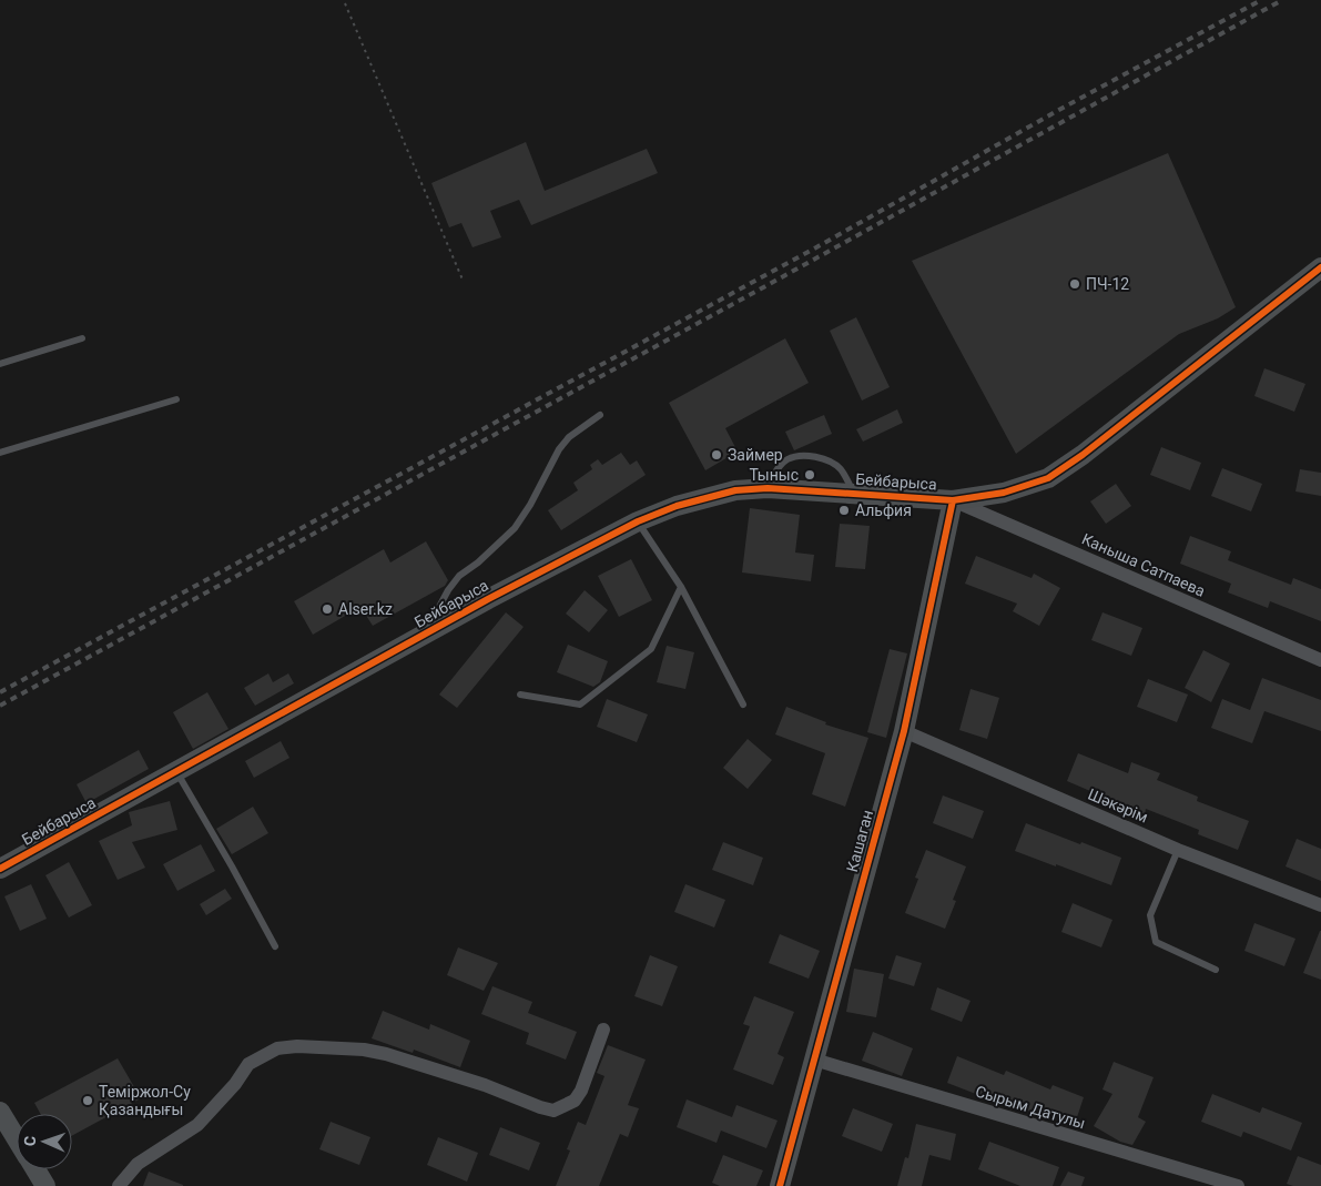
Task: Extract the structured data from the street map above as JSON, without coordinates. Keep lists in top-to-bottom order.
{
  "streets": {
    "street": [
      "Бейбарыса",
      "Каныша Сатпаева",
      "Шәкәрім",
      "Кашаган",
      "Сырым Датулы"
    ]
  },
  "crossings": [
    ["Бейбарыса", "Каныша Сатпаева"],
    ["Бейбарыса", "Кашаган"],
    ["Каныша Сатпаева", "Кашаган"],
    ["Шәкәрім", "Кашаган"],
    ["Кашаган", "Сырым Датулы"]
  ],
  "places": [
    "ПЧ-12",
    "Займер",
    "Тыныс",
    "Альфия",
    "Alser.kz",
    "Теміржол-Су Қазандығы"
  ],
  "north": "left"
}
